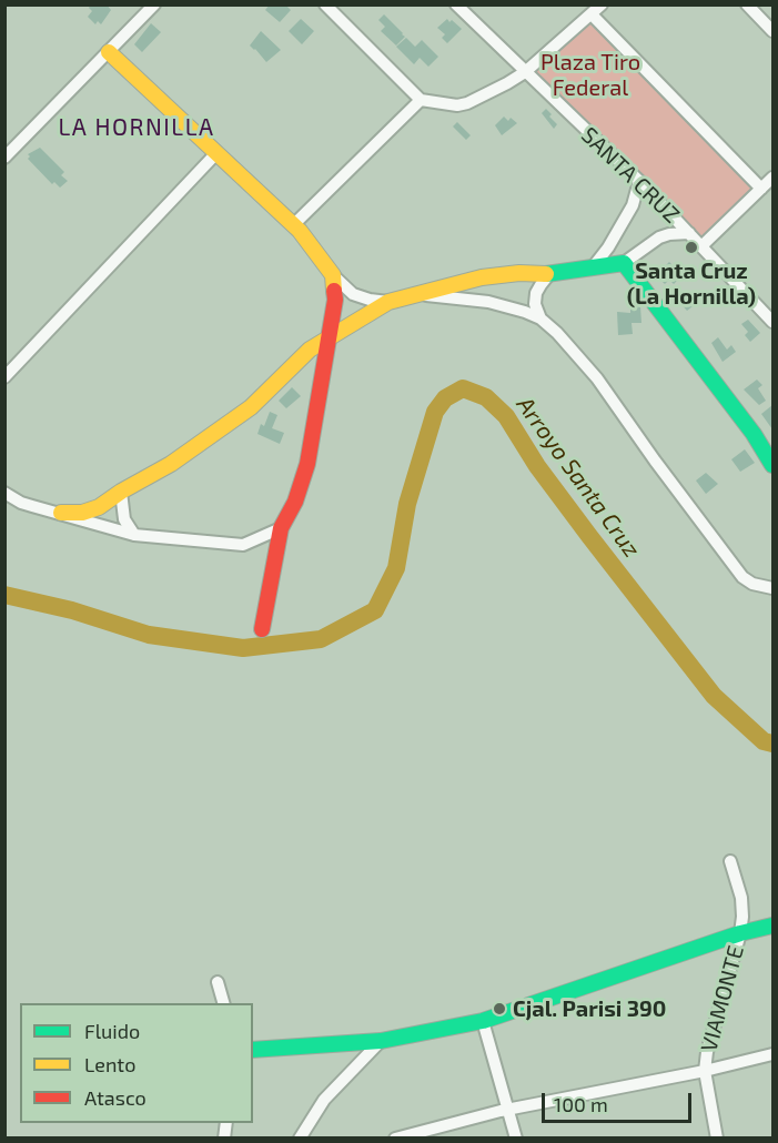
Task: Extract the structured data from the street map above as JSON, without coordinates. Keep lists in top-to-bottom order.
{
  "streets": {
    "street": ["SANTA CRUZ", "VIAMONTE"]
  },
  "districts": ["LA HORNILLA"],
  "water": ["Arroyo Santa Cruz"],
  "parks": ["Plaza Tiro Federal"],
  "places": ["Santa Cruz (La Hornilla)", "Cjal. Parisi 390"],
  "legend": ["Fluido", "Lento", "Atasco"],
  "scale_bar": "100 m"
}
